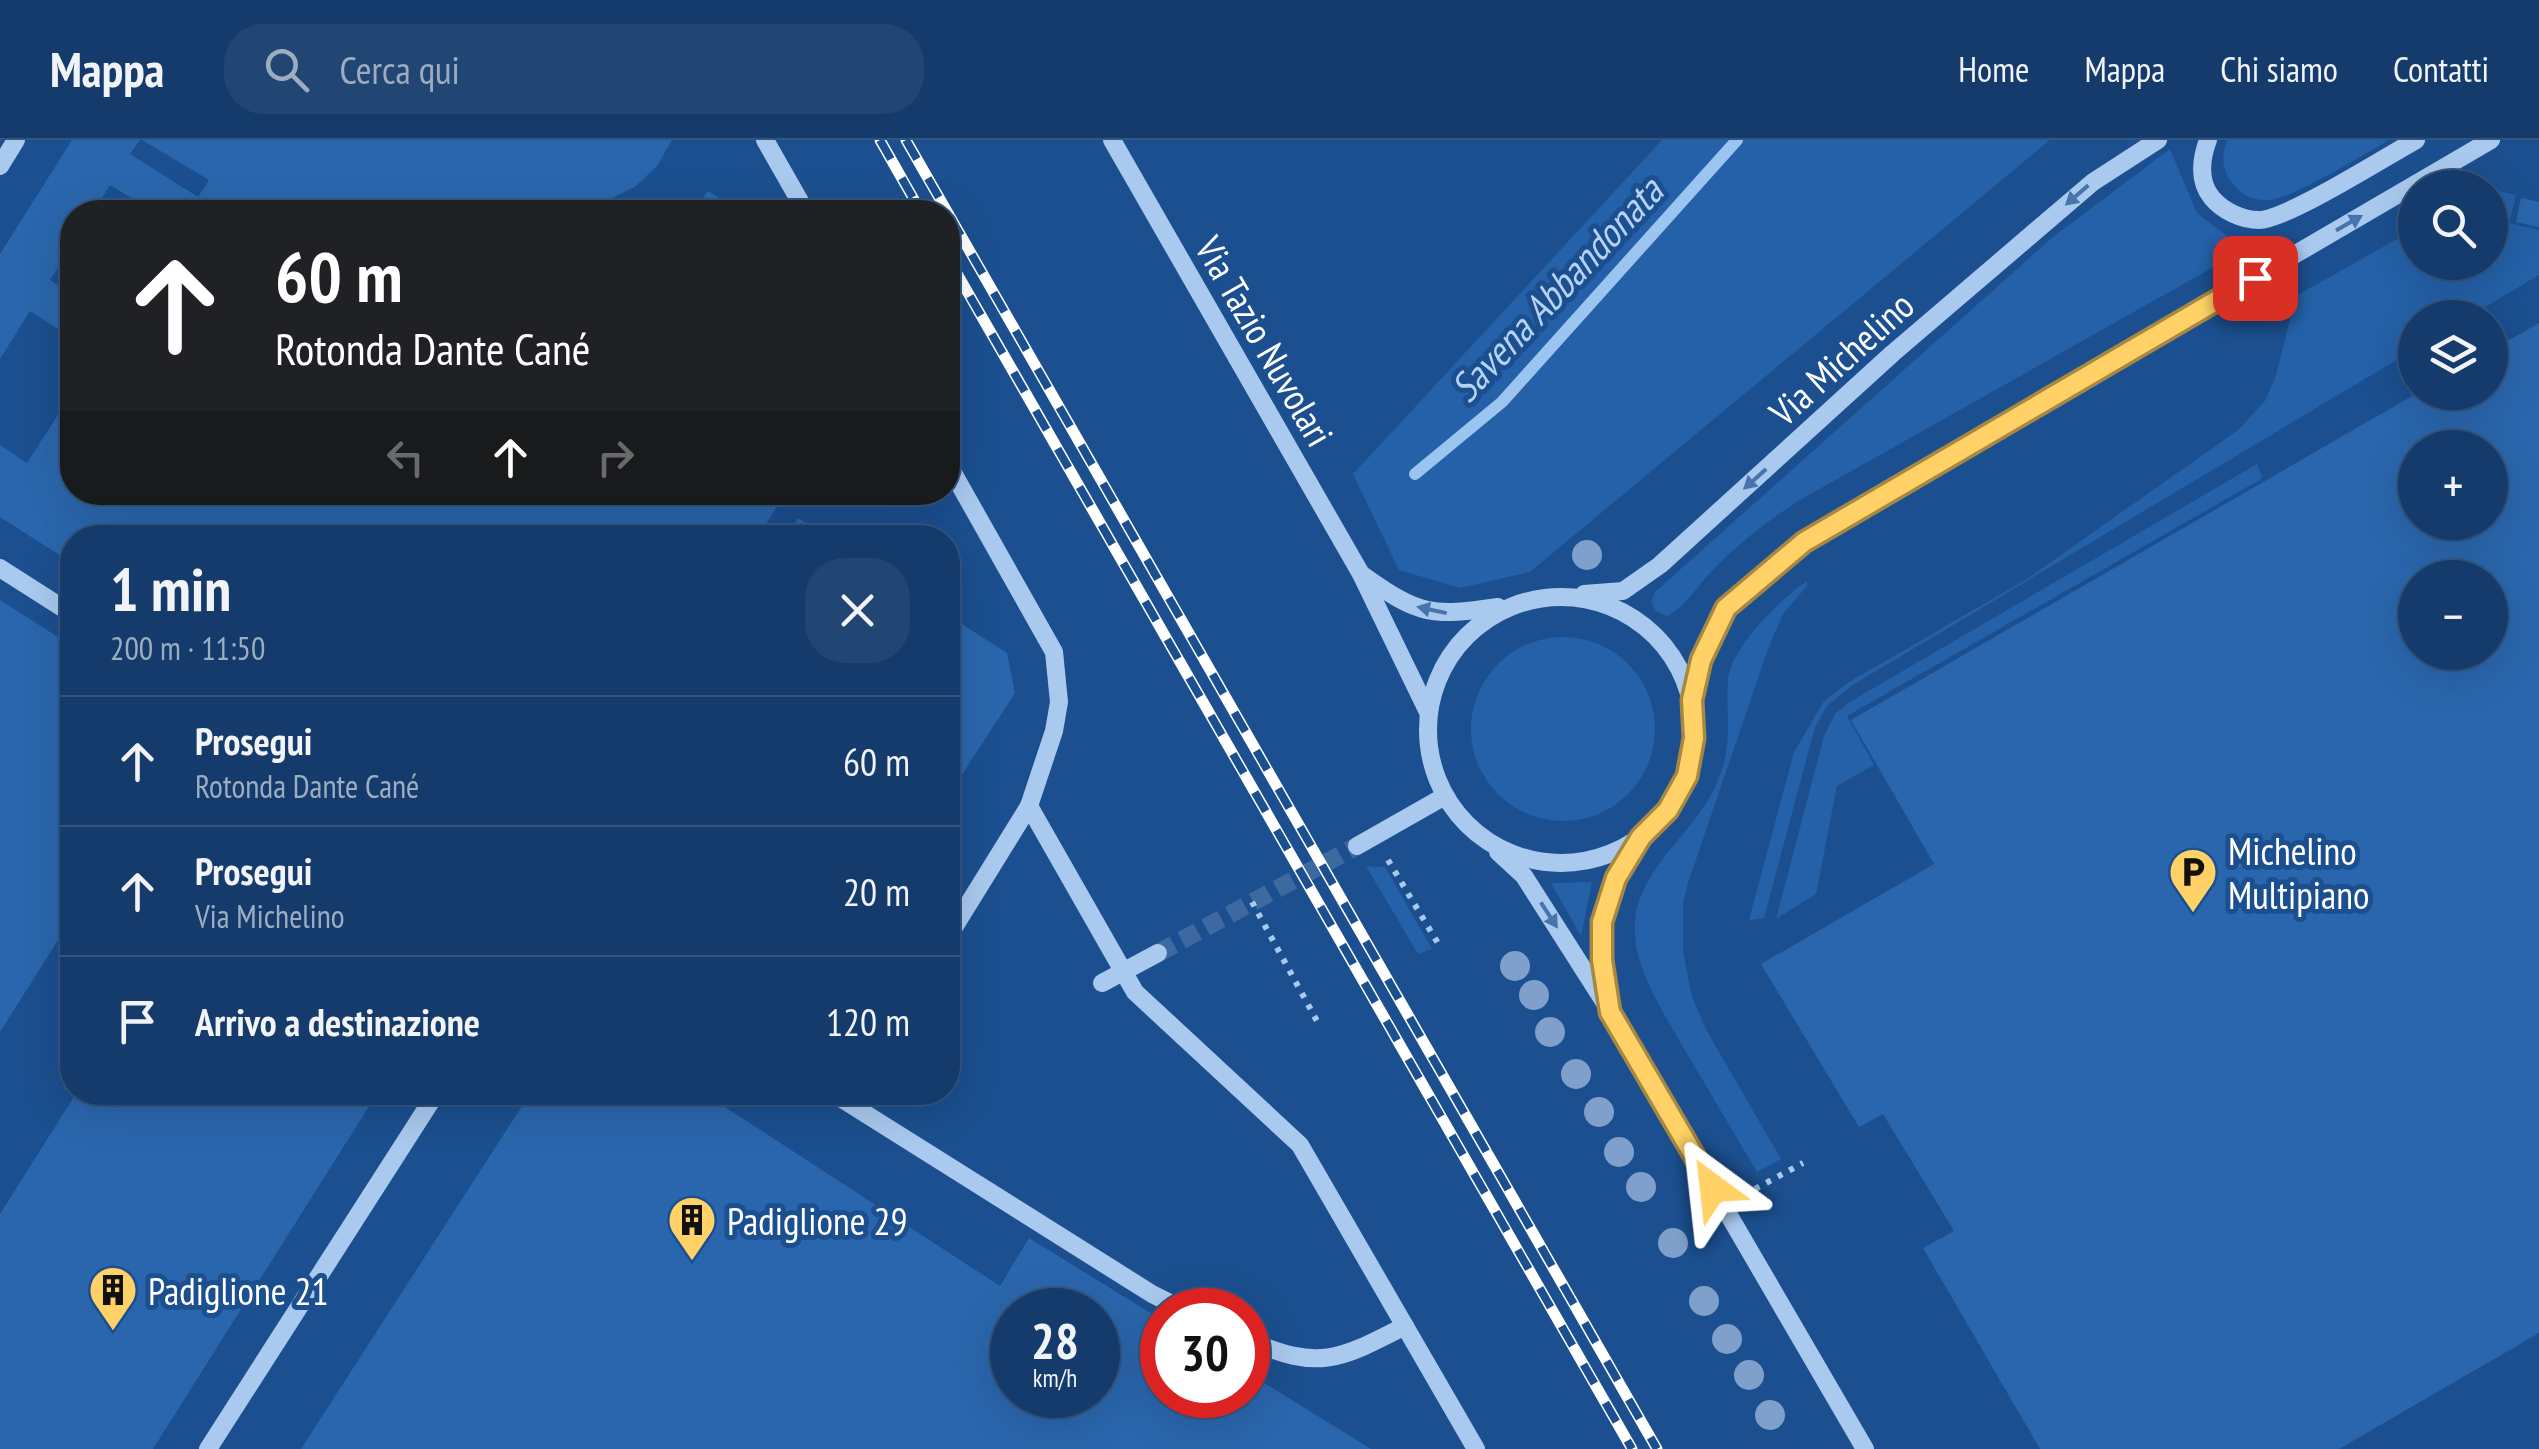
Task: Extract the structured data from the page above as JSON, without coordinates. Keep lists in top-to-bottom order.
{
  "streets": {
    "street": ["Via Tazio Nuvolari", "Via Michelino"]
  },
  "crossings": [
    ["Via Tazio Nuvolari", "Via Michelino"]
  ],
  "water": ["Savena Abbandonata"],
  "places": {
    "parking": ["Michelino Multipiano"],
    "building": ["Padiglione 29", "Padiglione 21"]
  },
  "page": {
    "header": "Mappa",
    "search": "Cerca qui",
    "nav": [
      "Home",
      "Mappa",
      "Chi siamo",
      "Contatti"
    ],
    "map_buttons": ["+", "−"],
    "turn": ["60 m", "Rotonda Dante Cané"],
    "heading": ["1 min", "200 m · 11:50"],
    "list": [
      {
        "name": "Prosegui",
        "note": "Rotonda Dante Cané",
        "value": "60 m"
      },
      {
        "name": "Prosegui",
        "note": "Via Michelino",
        "value": "20 m"
      },
      {
        "name": "Arrivo a destinazione",
        "value": "120 m"
      }
    ],
    "speed": "28 km/h",
    "limit": "30"
  }
}
